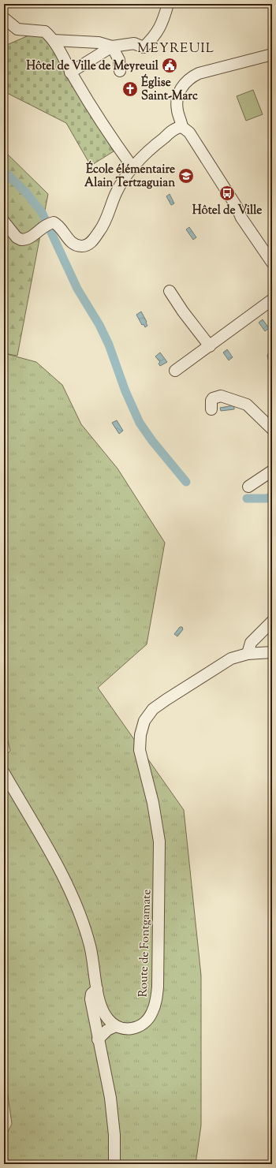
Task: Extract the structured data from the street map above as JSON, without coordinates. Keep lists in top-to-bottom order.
{
  "streets": {
    "street": ["Route de Fontgamate"]
  },
  "districts": ["MEYREUIL"],
  "places": {
    "public building": ["Hôtel de Ville de Meyreuil"],
    "church": ["Église Saint-Marc"],
    "school or university": ["École élémentaire Alain Tertzaguian"],
    "bus stop": ["Hôtel de Ville"]
  }
}
